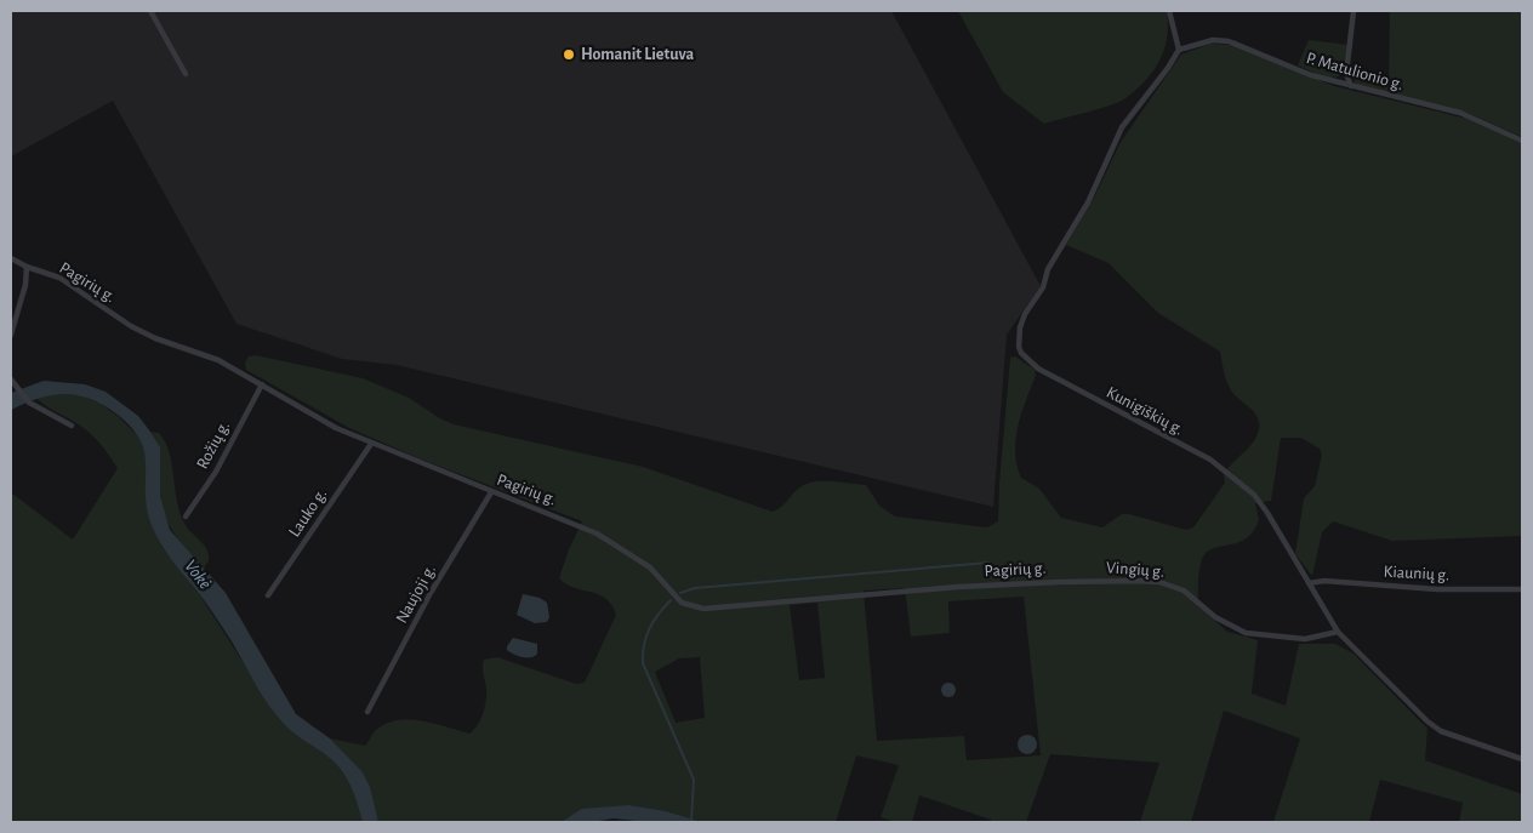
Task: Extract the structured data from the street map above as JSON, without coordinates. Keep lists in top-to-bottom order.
{
  "streets": {
    "street": [
      "P. Matulionio g.",
      "Pagirių g.",
      "Kunigiškių g.",
      "Rožių g.",
      "Lauko g.",
      "Vingių g.",
      "Kiaunių g.",
      "Naujoji g."
    ]
  },
  "crossings": [
    ["P. Matulionio g.", "Kunigiškių g."],
    ["Pagirių g.", "Rožių g."],
    ["Pagirių g.", "Lauko g."],
    ["Pagirių g.", "Vingių g."],
    ["Pagirių g.", "Naujoji g."],
    ["Kunigiškių g.", "Vingių g."],
    ["Kunigiškių g.", "Kiaunių g."]
  ],
  "water": ["Vokė"],
  "places": ["Homanit Lietuva"]
}
